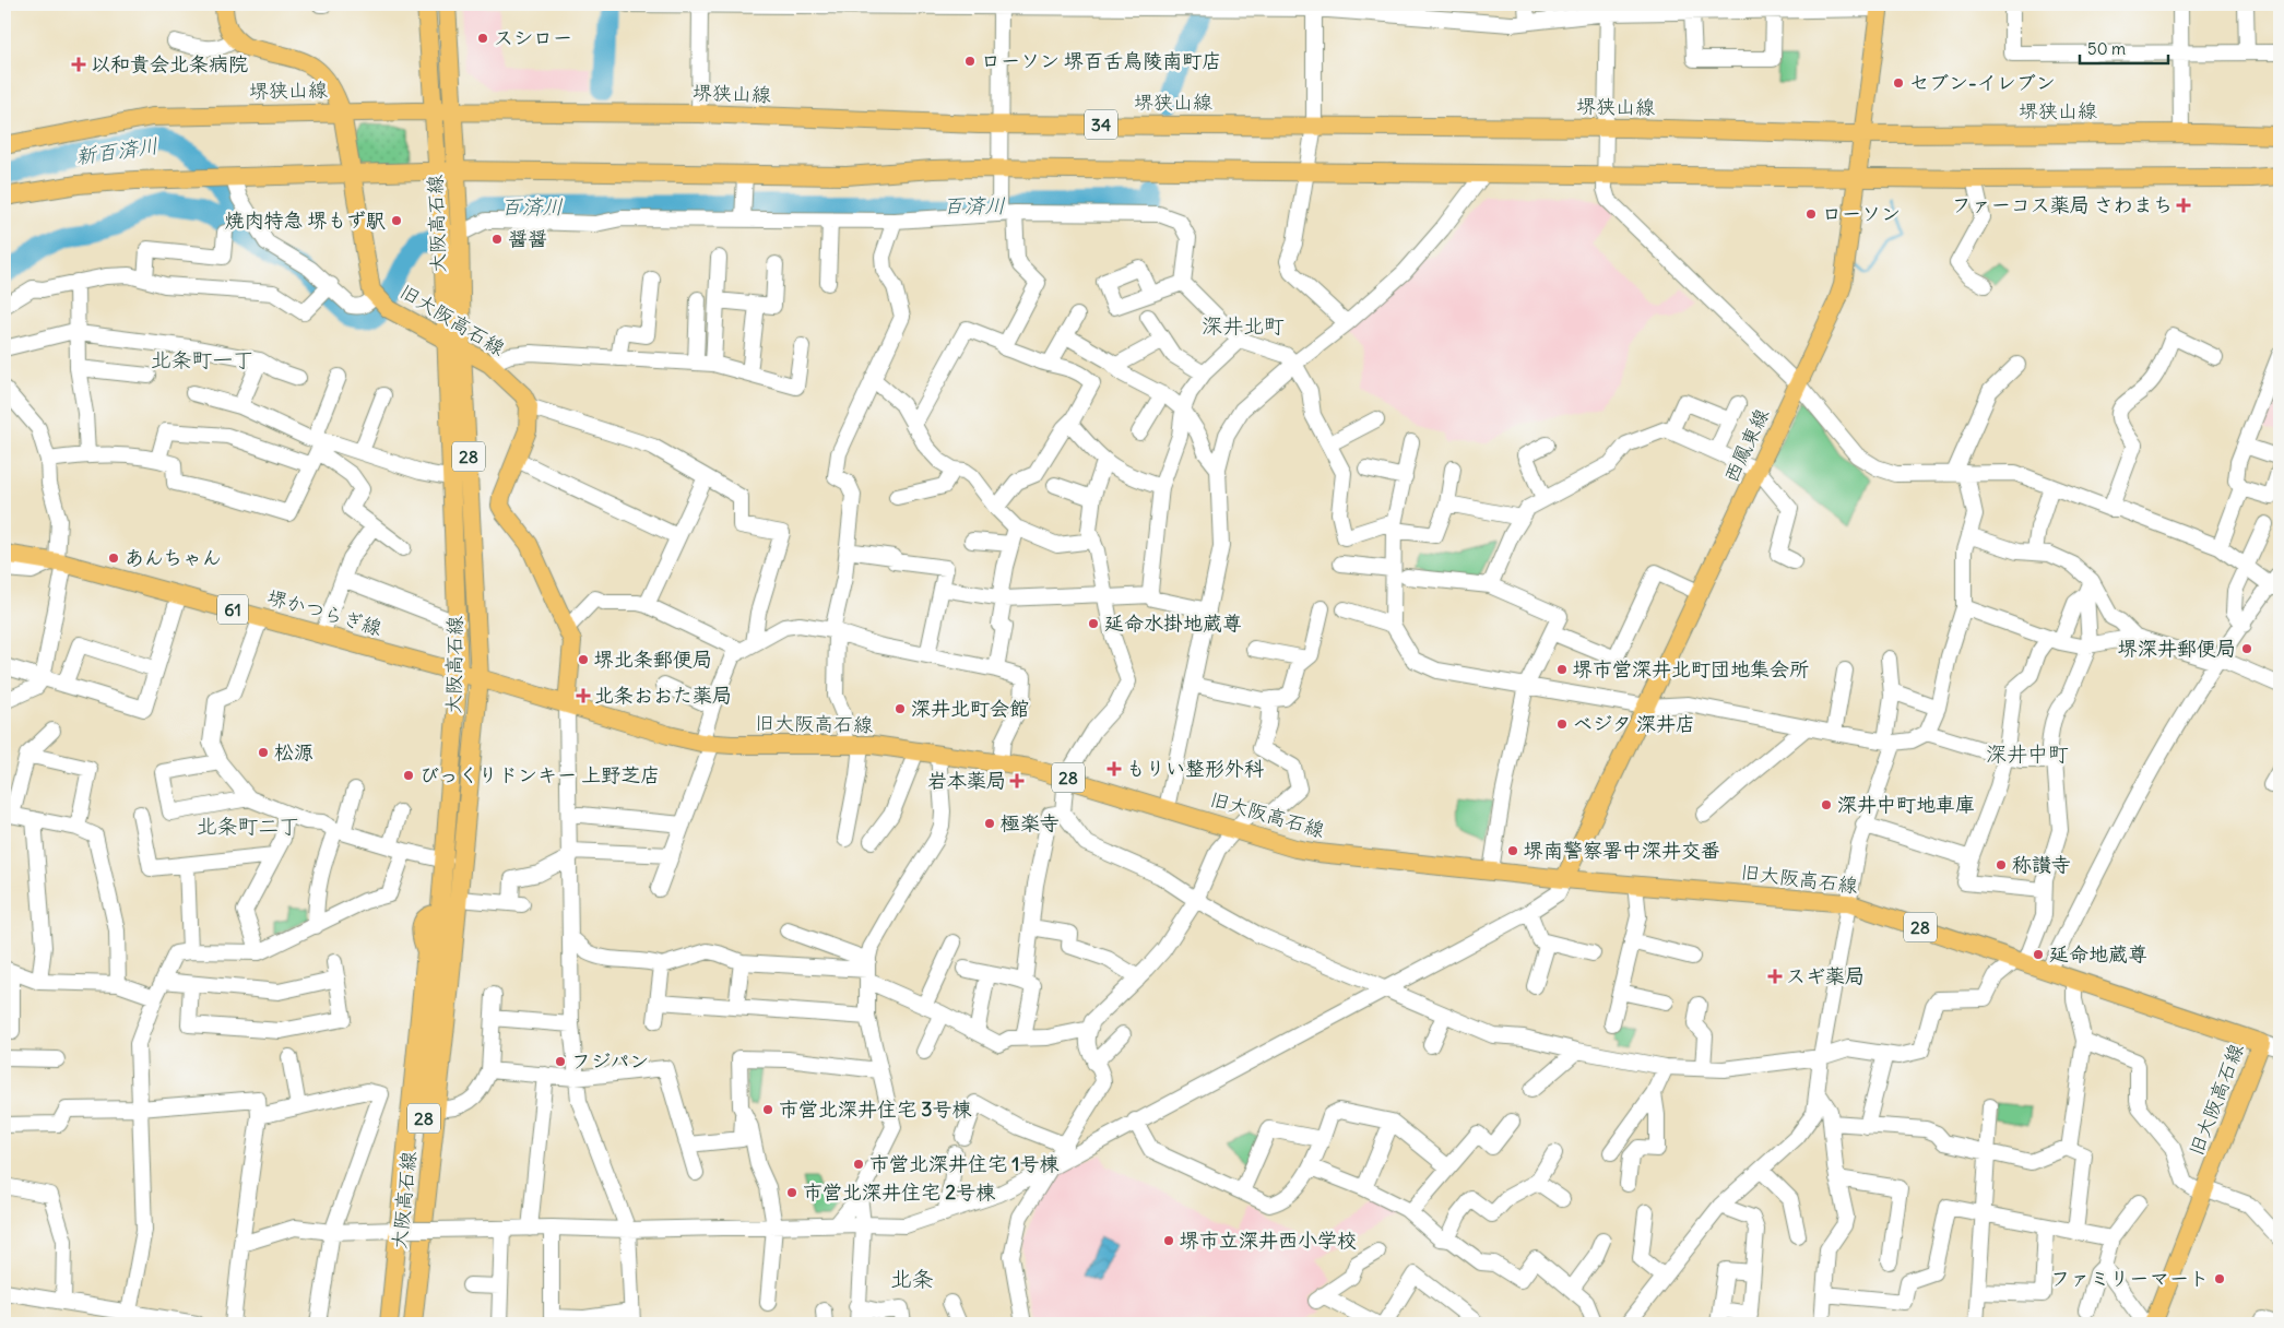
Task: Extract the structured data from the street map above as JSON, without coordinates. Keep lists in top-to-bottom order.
{
  "streets": {
    "main road": [
      "堺狭山線",
      "34",
      "大阪高石線",
      "旧大阪高石線",
      "西鳳東線",
      "28",
      "61",
      "堺かつらぎ線"
    ]
  },
  "crossings": [
    ["堺狭山線", "大阪高石線"],
    ["堺狭山線", "旧大阪高石線"],
    ["堺狭山線", "西鳳東線"],
    ["大阪高石線", "旧大阪高石線"],
    ["大阪高石線", "堺かつらぎ線"],
    ["旧大阪高石線", "西鳳東線"],
    ["旧大阪高石線", "28"],
    ["旧大阪高石線", "堺かつらぎ線"],
    ["28", "堺かつらぎ線"]
  ],
  "districts": [
    "深井北町",
    "北条町一丁",
    "深井中町",
    "北条町二丁",
    "北条"
  ],
  "water": ["新百済川", "百済川"],
  "places": {
    "other": [
      "スシロー",
      "ローソン 堺百舌鳥陵南町店",
      "セブン-イレブン",
      "ローソン",
      "焼肉特急 堺もず駅",
      "醤醤",
      "あんちゃん",
      "延命水掛地蔵尊",
      "堺深井郵便局",
      "堺北条郵便局",
      "堺市営深井北町団地集会所",
      "深井北町会館",
      "ベジタ 深井店",
      "松源",
      "びっくりドンキー 上野芝店",
      "深井中町地車庫",
      "極楽寺",
      "堺南警察署中深井交番",
      "称讃寺",
      "延命地蔵尊",
      "フジパン",
      "市営北深井住宅 3号棟",
      "市営北深井住宅 1号棟",
      "市営北深井住宅 2号棟",
      "堺市立深井西小学校",
      "ファミリーマート"
    ],
    "health": [
      "以和貴会北条病院",
      "ファーコス薬局 さわまち",
      "北条おおた薬局",
      "もりい整形外科",
      "岩本薬局",
      "スギ薬局"
    ]
  },
  "scale_bar": "50 m"
}
